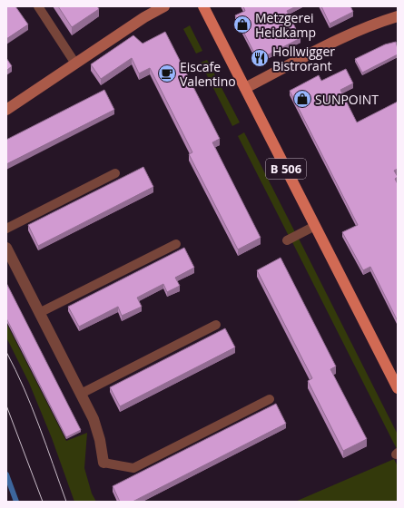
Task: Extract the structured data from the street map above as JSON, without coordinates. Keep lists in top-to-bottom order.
{
  "streets": {
    "main road": ["B 506"]
  },
  "places": {
    "shop": ["Metzgerei Heidkamp", "SUNPOINT"],
    "restaurant": ["Hollwigger Bistrorant"],
    "cafe": ["Eiscafe Valentino"]
  }
}
